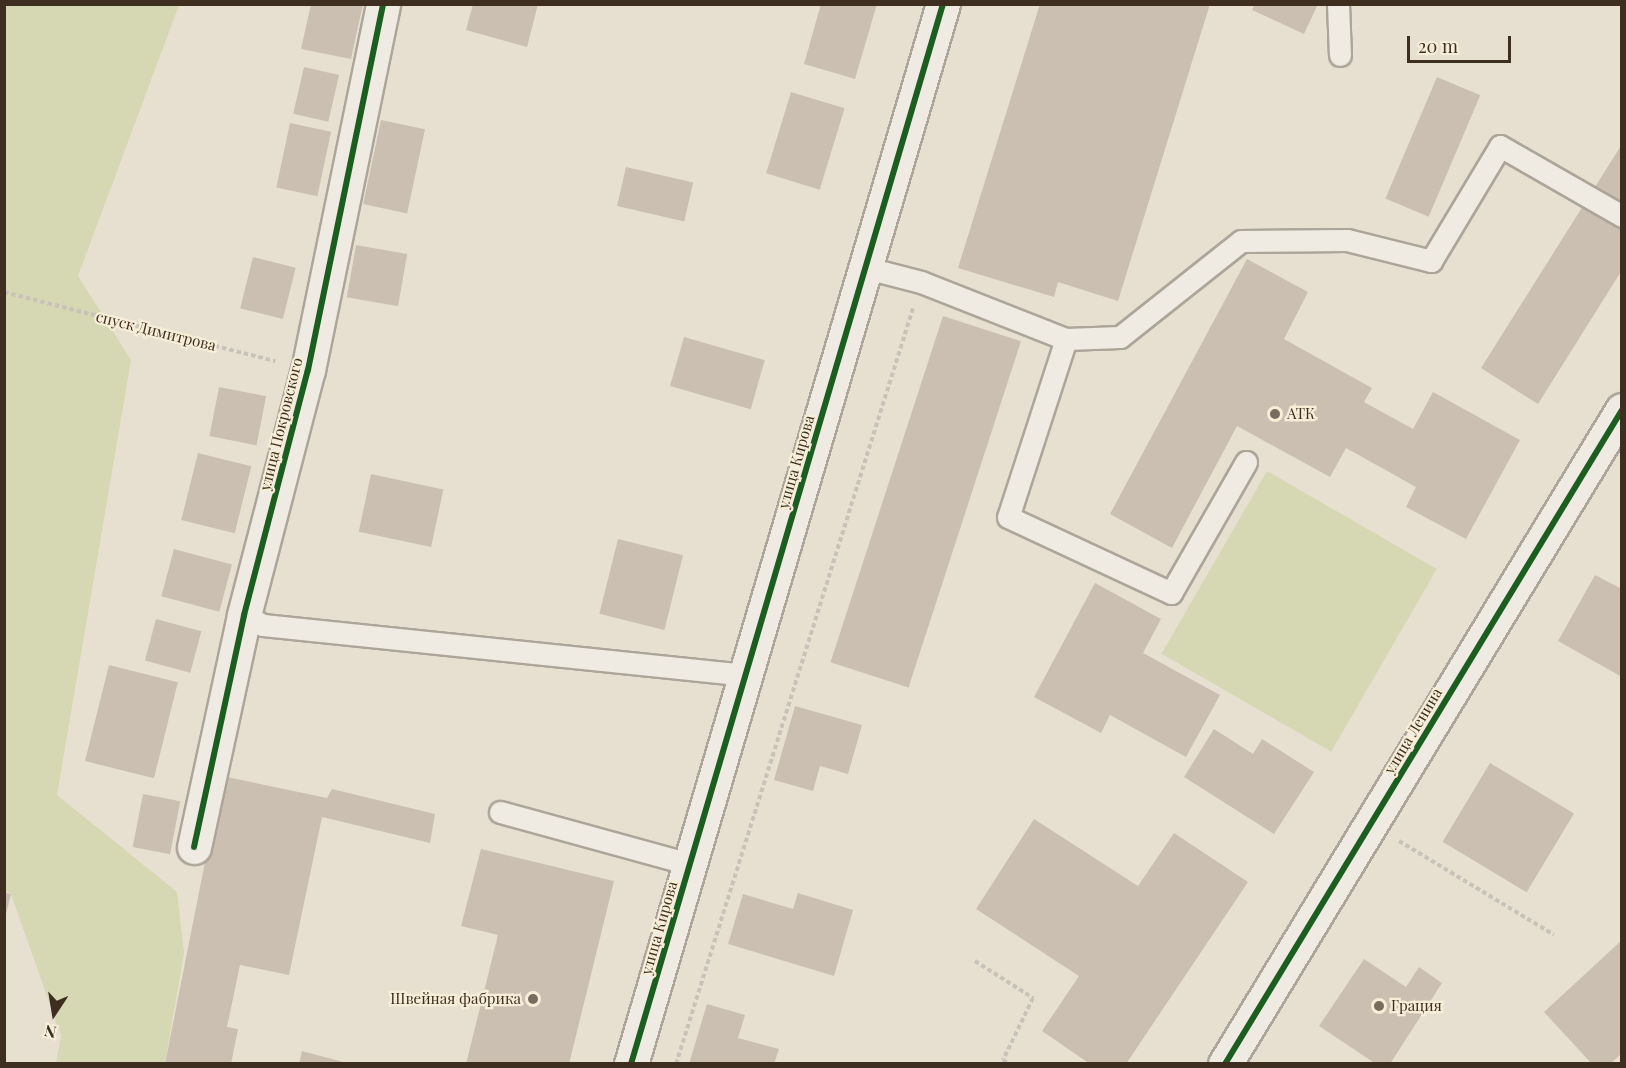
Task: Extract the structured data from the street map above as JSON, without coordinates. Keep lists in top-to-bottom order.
{
  "streets": {
    "street": ["улица Покровского", "улица Кирова", "улица Ленина"],
    "path": ["спуск Димитрова"]
  },
  "crossings": [
    ["спуск Димитрова", "улица Покровского"]
  ],
  "places": ["АТК", "Швейная фабрика", "Грация"],
  "scale_bar": "20 m",
  "north": "bottom"
}
